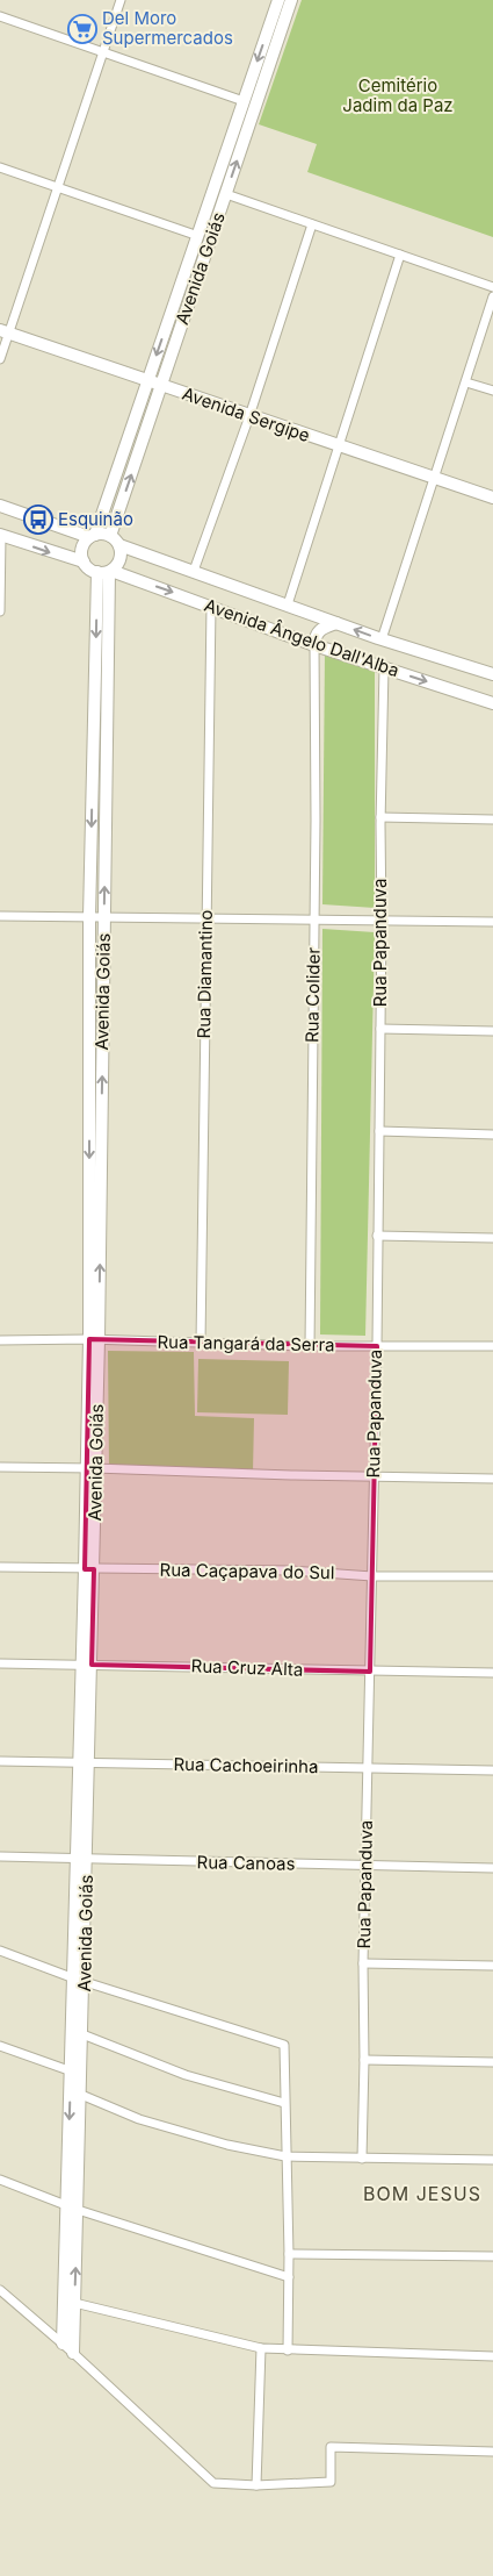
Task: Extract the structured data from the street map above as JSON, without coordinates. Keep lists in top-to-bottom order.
{
  "streets": {
    "street": [
      "Avenida Goiás",
      "Avenida Sergipe",
      "Avenida Ângelo Dall'Alba",
      "Rua Papanduva",
      "Rua Diamantino",
      "Rua Colider",
      "Rua Tangará da Serra",
      "Rua Caçapava do Sul",
      "Rua Cruz Alta",
      "Rua Cachoeirinha",
      "Rua Canoas"
    ]
  },
  "crossings": [
    ["Avenida Goiás", "Avenida Sergipe"],
    ["Avenida Goiás", "Avenida Ângelo Dall'Alba"],
    ["Avenida Goiás", "Rua Tangará da Serra"],
    ["Avenida Goiás", "Rua Caçapava do Sul"],
    ["Avenida Goiás", "Rua Cruz Alta"],
    ["Avenida Goiás", "Rua Cachoeirinha"],
    ["Avenida Goiás", "Rua Canoas"],
    ["Avenida Ângelo Dall'Alba", "Rua Papanduva"],
    ["Avenida Ângelo Dall'Alba", "Rua Diamantino"],
    ["Avenida Ângelo Dall'Alba", "Rua Colider"],
    ["Rua Papanduva", "Rua Tangará da Serra"],
    ["Rua Papanduva", "Rua Caçapava do Sul"],
    ["Rua Papanduva", "Rua Cruz Alta"],
    ["Rua Papanduva", "Rua Cachoeirinha"],
    ["Rua Papanduva", "Rua Canoas"],
    ["Rua Diamantino", "Rua Tangará da Serra"],
    ["Rua Colider", "Rua Tangará da Serra"]
  ],
  "districts": ["BOM JESUS"],
  "parks": ["Cemitério Jadim da Paz"],
  "places": {
    "supermarket": ["Del Moro Supermercados"],
    "bus stop": ["Esquinão"]
  }
}
